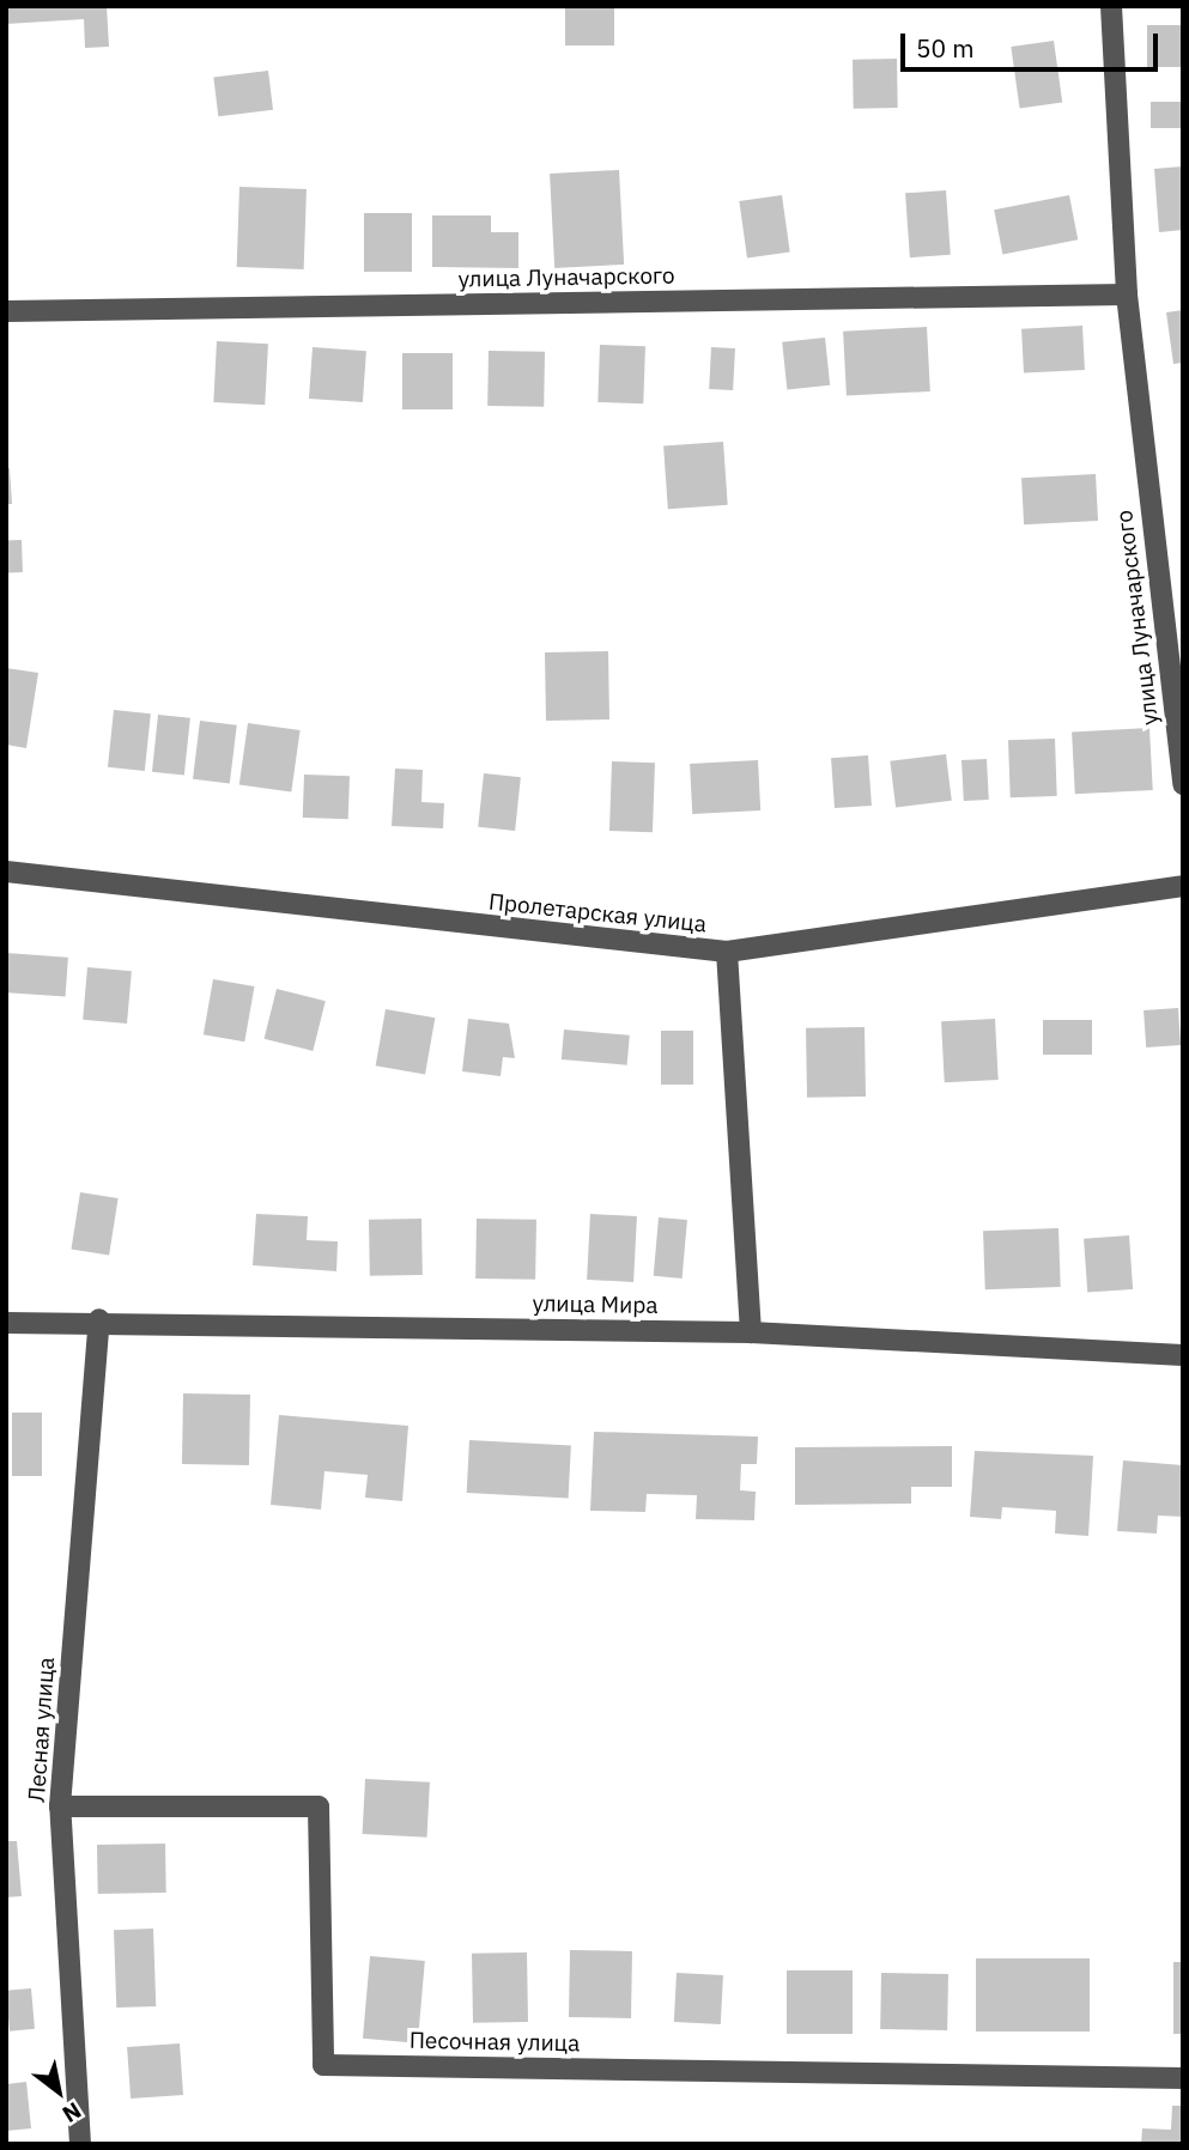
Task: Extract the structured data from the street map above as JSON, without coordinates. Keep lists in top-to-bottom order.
{
  "streets": {
    "street": [
      "улица Луначарского",
      "Пролетарская улица",
      "улица Мира",
      "Лесная улица",
      "Песочная улица"
    ]
  },
  "crossings": [
    ["улица Мира", "Лесная улица"],
    ["Лесная улица", "Песочная улица"]
  ],
  "scale_bar": "50 m",
  "north": "bottom right"
}
